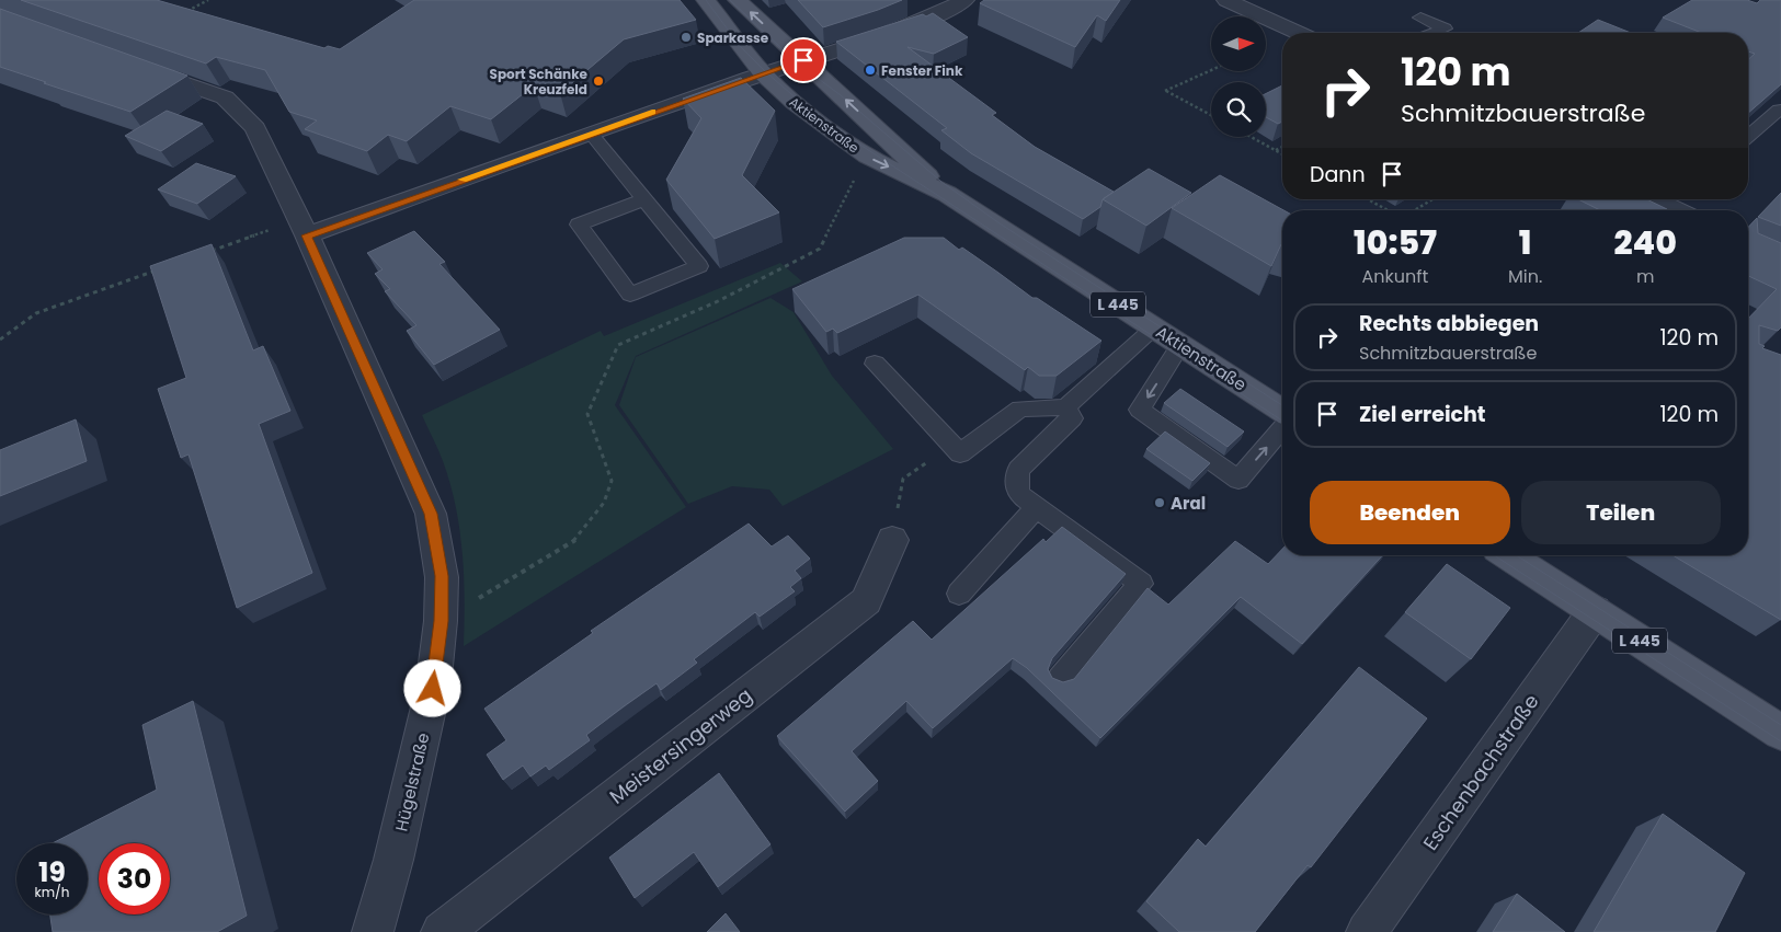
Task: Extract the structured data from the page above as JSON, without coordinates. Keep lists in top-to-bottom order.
{
  "streets": {
    "main road": ["Aktienstraße", "L 445"],
    "street": ["Meistersingerweg", "Eschenbachstraße", "Hügelstraße"]
  },
  "crossings": [
    ["L 445", "Eschenbachstraße"]
  ],
  "places": [
    "Sparkasse",
    "Fenster Fink",
    "Sport Schänke Kreuzfeld",
    "Aral"
  ],
  "north": "right",
  "page": {
    "turn": ["120 m", "Schmitzbauerstraße"],
    "then": "Dann",
    "eta": [
      "10:57",
      "Ankunft",
      "1",
      "Min.",
      "240",
      "m"
    ],
    "list": [
      {
        "name": "Rechts abbiegen",
        "note": "Schmitzbauerstraße",
        "value": "120 m"
      },
      {
        "name": "Ziel erreicht",
        "value": "120 m"
      }
    ],
    "buttons": ["Beenden", "Teilen"],
    "speed": "19 km/h",
    "limit": "30"
  }
}
